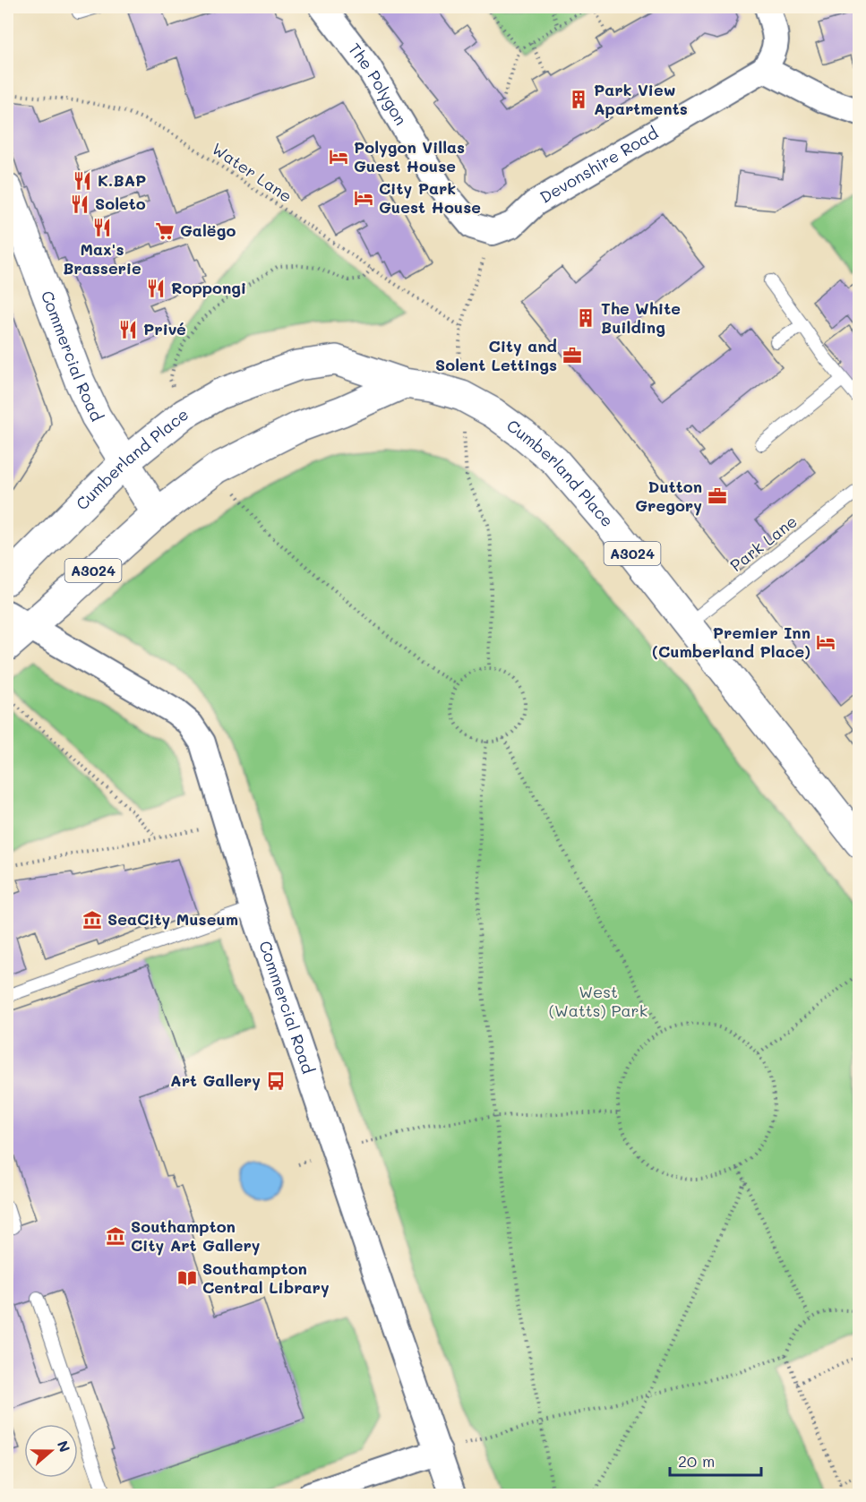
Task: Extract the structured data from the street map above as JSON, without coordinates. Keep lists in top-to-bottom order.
{
  "streets": {
    "main road": ["Commercial Road", "Cumberland Place", "A3024"],
    "street": ["The Polygon", "Devonshire Road"],
    "lane": ["Park Lane"],
    "path": ["Water Lane"]
  },
  "crossings": [
    ["The Polygon", "Devonshire Road"],
    ["Commercial Road", "Cumberland Place"],
    ["Commercial Road", "A3024"],
    ["Cumberland Place", "Park Lane"],
    ["Cumberland Place", "A3024"]
  ],
  "parks": ["West (Watts) Park"],
  "places": {
    "building": ["Park View Apartments", "The White Building"],
    "hotel": ["Polygon Villas Guest House", "City Park Guest House", "Premier Inn (Cumberland Place)"],
    "restaurant": [
      "K.BAP",
      "Soleto",
      "Max's Brasserie",
      "Roppongi",
      "Privé"
    ],
    "supermarket": ["Galëgo"],
    "office": ["City and Solent Lettings", "Dutton Gregory"],
    "museum": ["SeaCity Museum", "Southampton City Art Gallery"],
    "bus stop": ["Art Gallery"],
    "library": ["Southampton Central Library"]
  },
  "scale_bar": "20 m",
  "north": "right"
}
